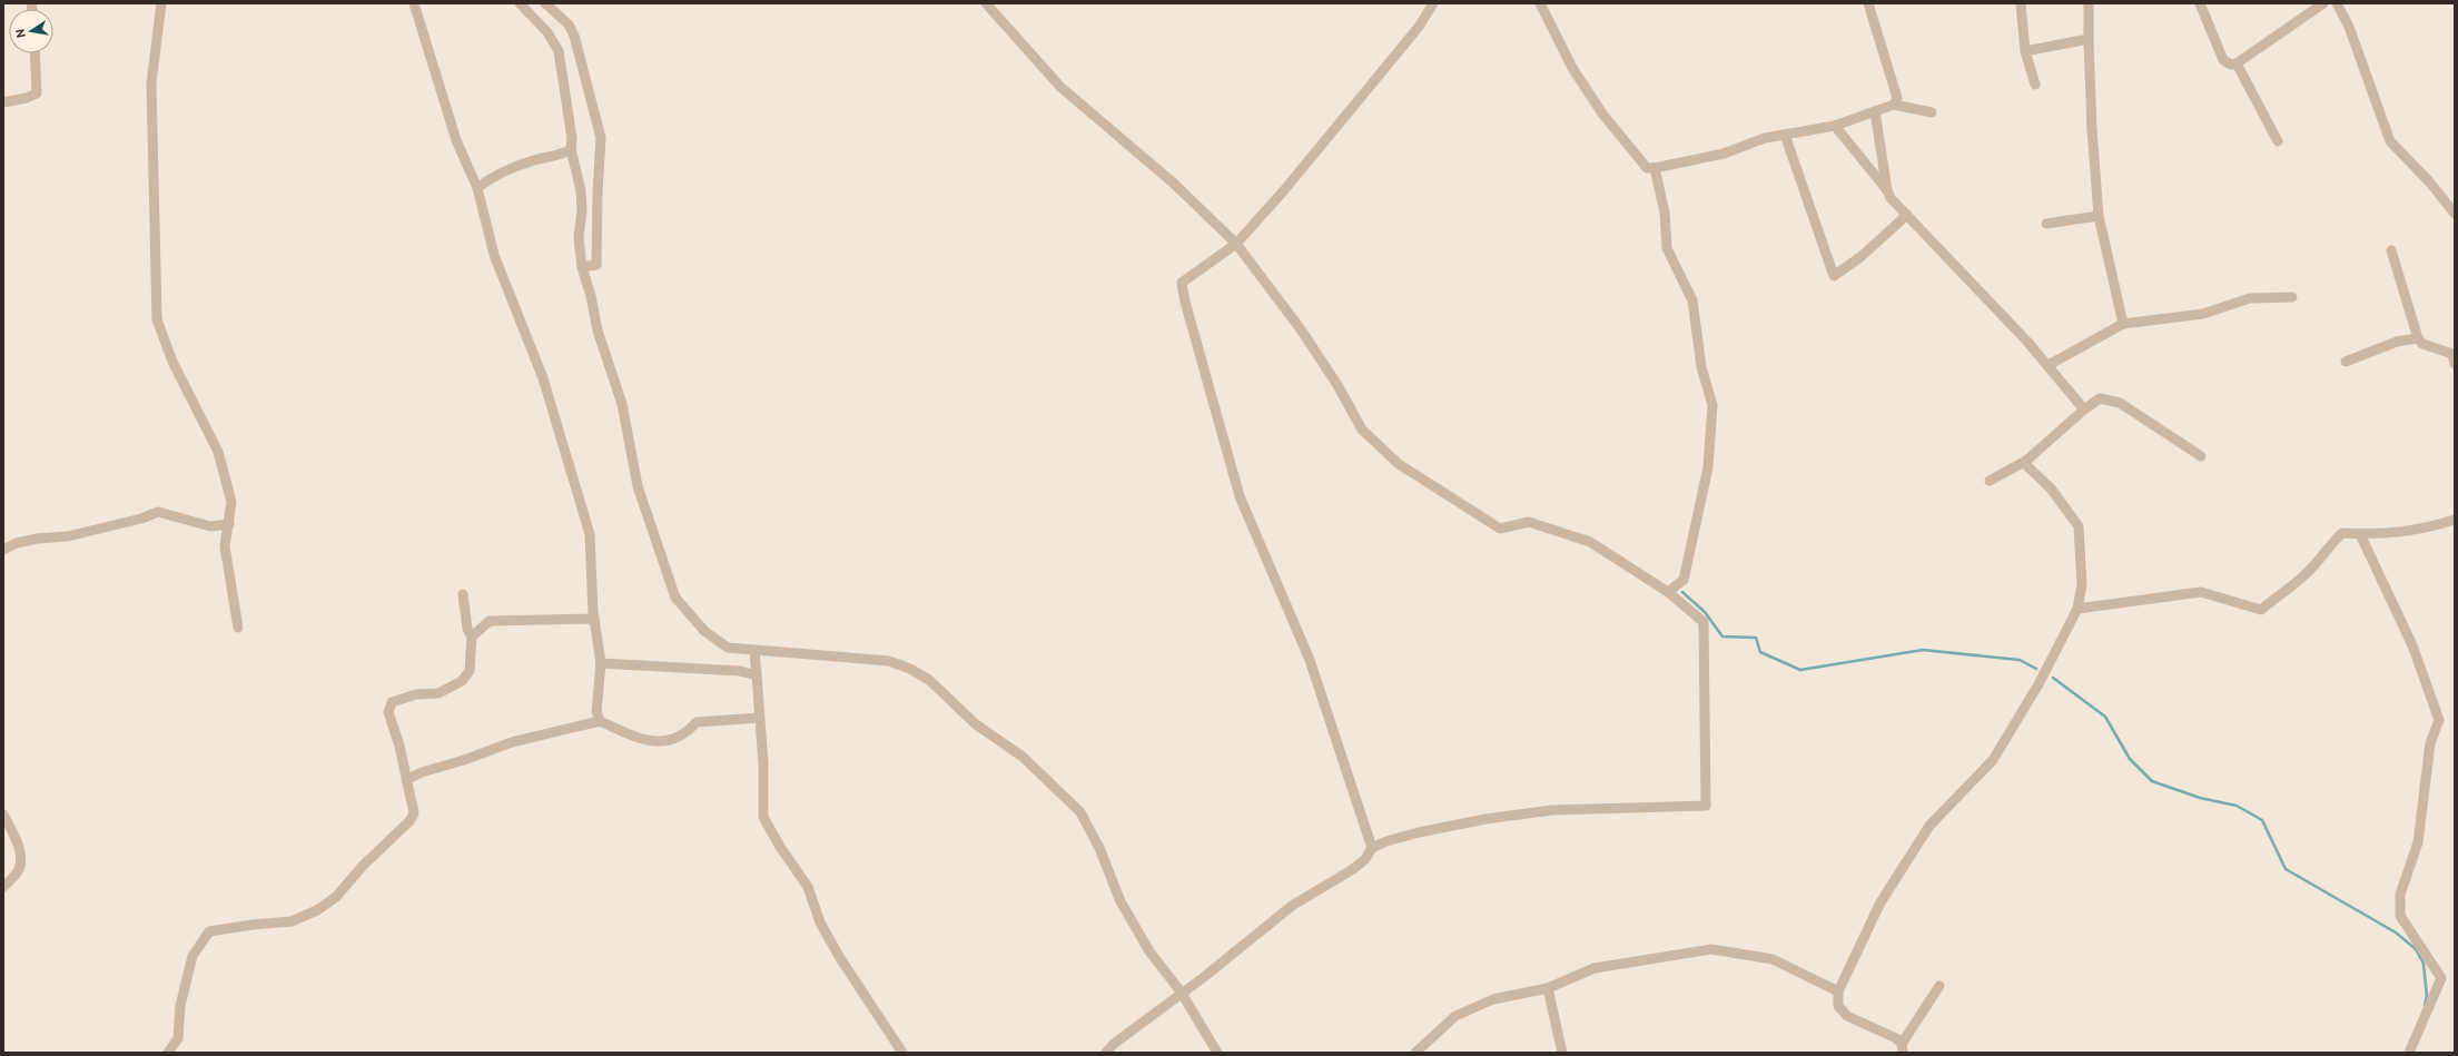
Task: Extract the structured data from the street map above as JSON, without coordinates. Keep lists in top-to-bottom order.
{
  "north": "left"
}
